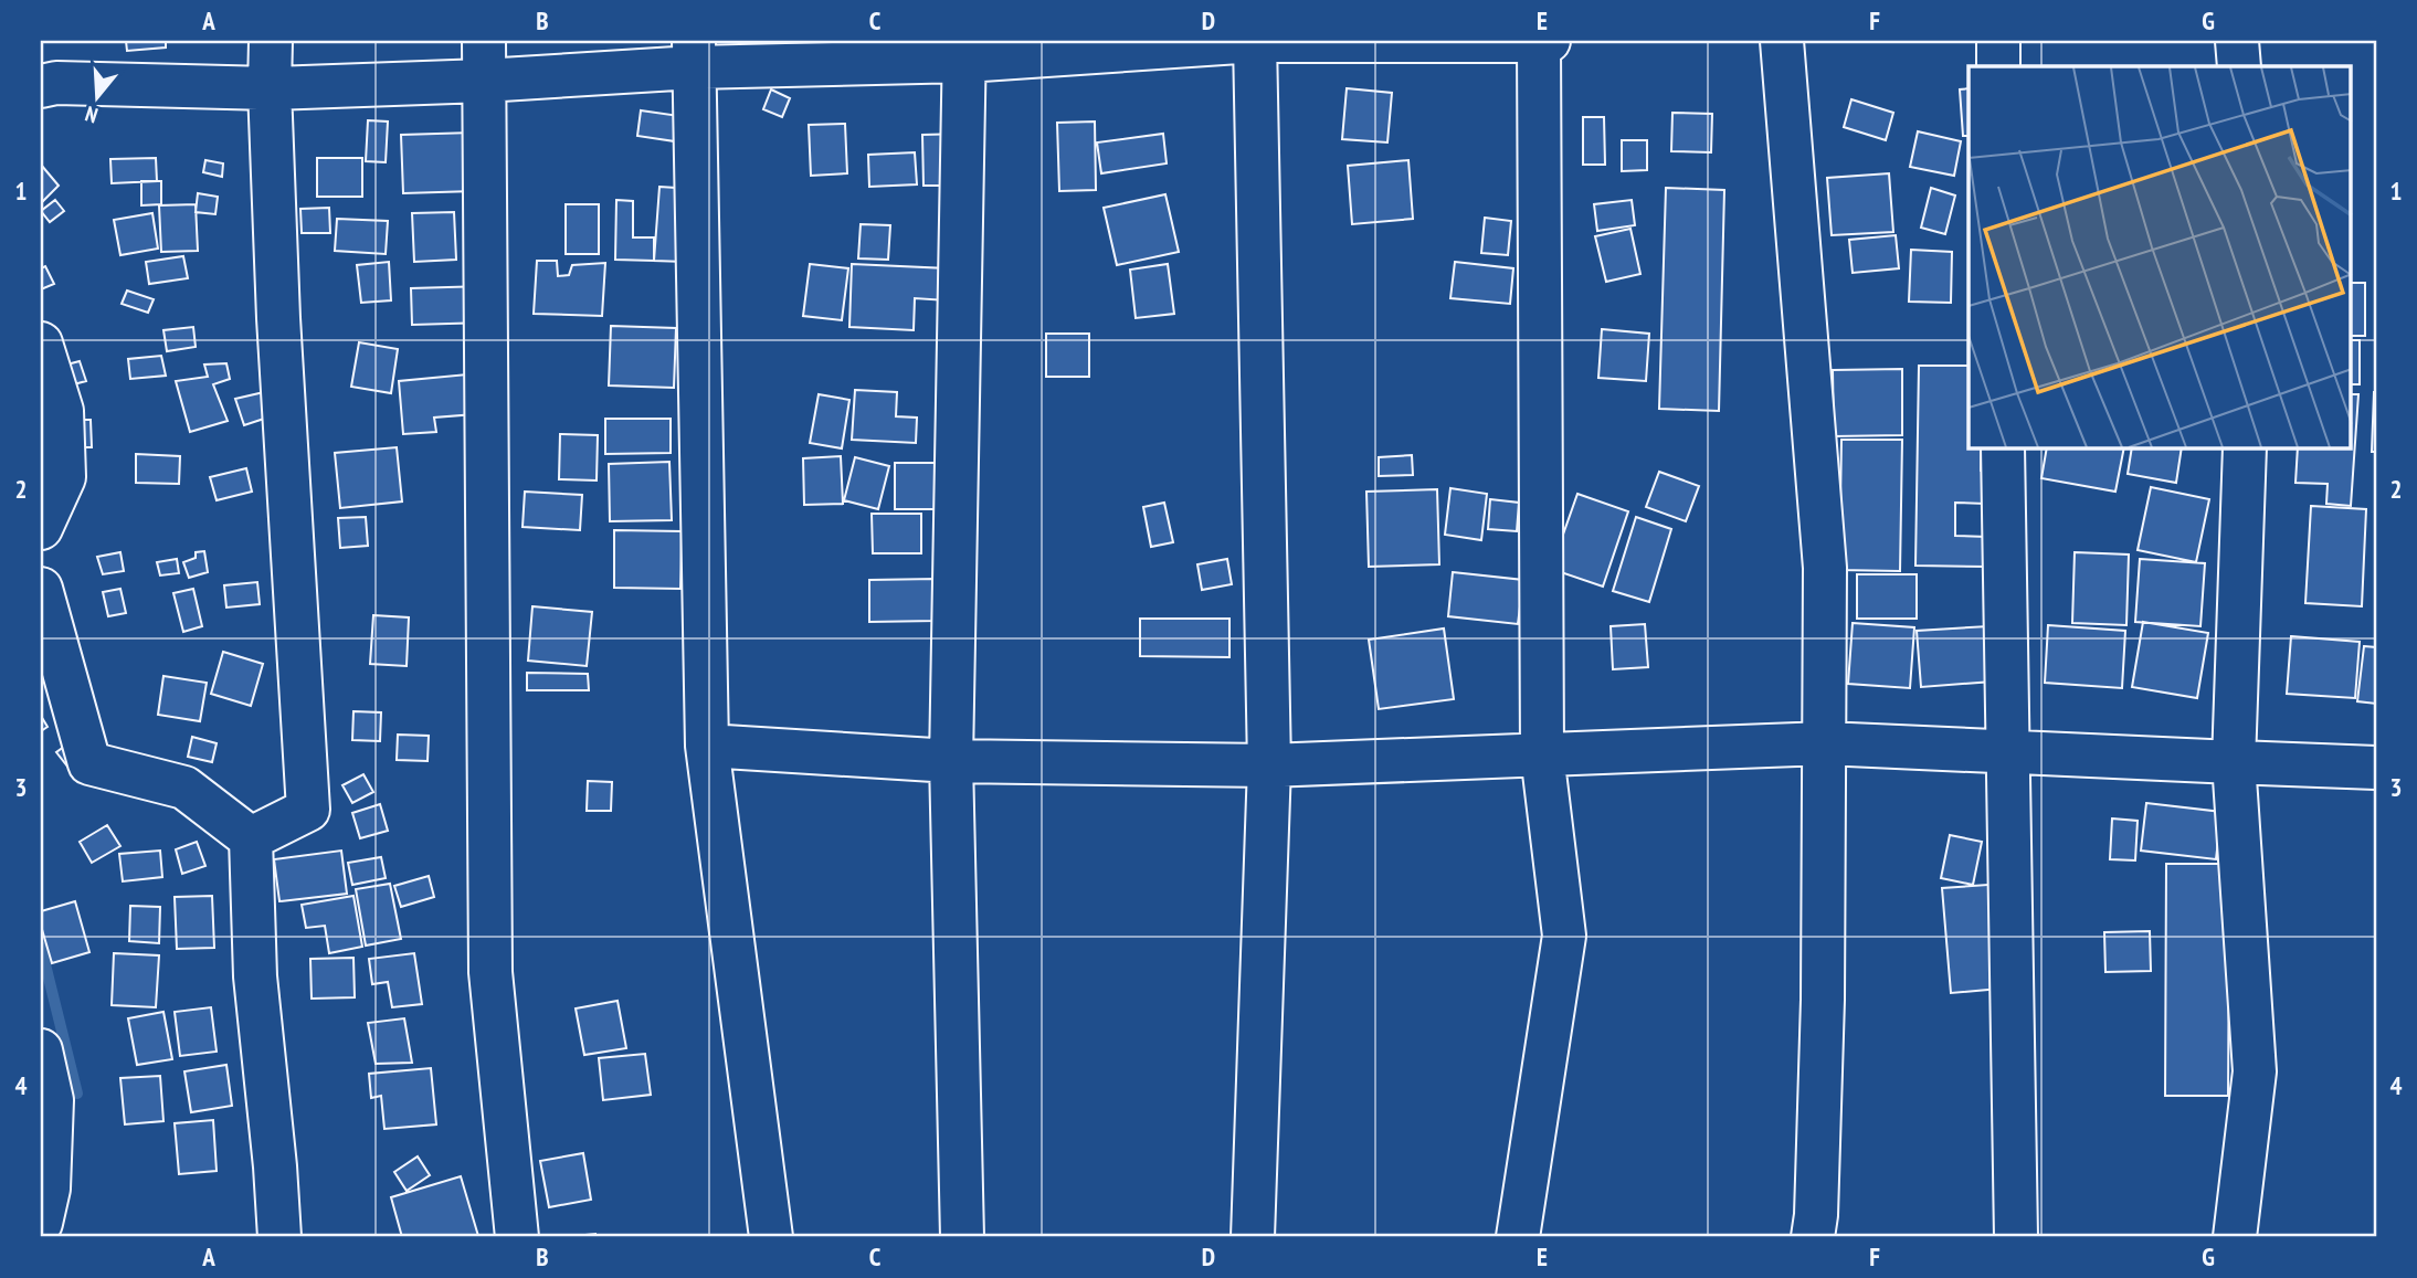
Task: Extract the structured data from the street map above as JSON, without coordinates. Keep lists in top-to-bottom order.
{
  "north": "bottom",
  "grid": {
    "columns": [
      "A",
      "B",
      "C",
      "D",
      "E",
      "F",
      "G"
    ],
    "rows": [
      "1",
      "2",
      "3",
      "4"
    ]
  }
}
